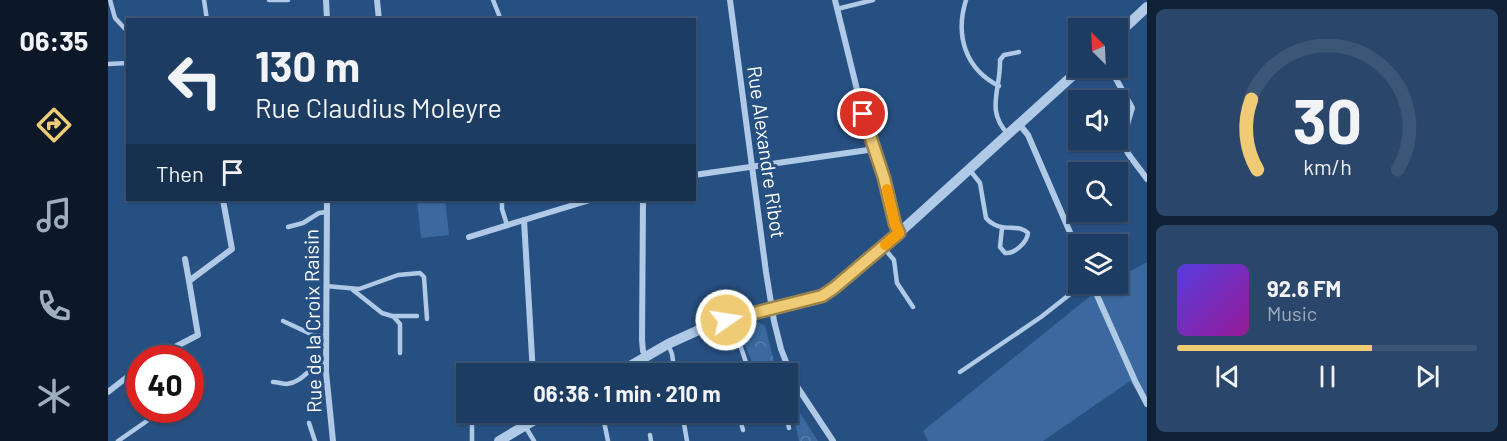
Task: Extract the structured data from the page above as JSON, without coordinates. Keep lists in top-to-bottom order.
{
  "streets": {
    "street": ["Rue Alexandre Ribot", "Rue de la Croix Raisin"]
  },
  "north": "top left",
  "page": {
    "tabs": "06:35",
    "turn": ["130 m", "Rue Claudius Moleyre"],
    "then": "Then",
    "song": ["92.6 FM", "Music"],
    "limit": "40",
    "trip": "06:36 · 1 min · 210 m",
    "gauge": ["30", "km/h"]
  }
}
